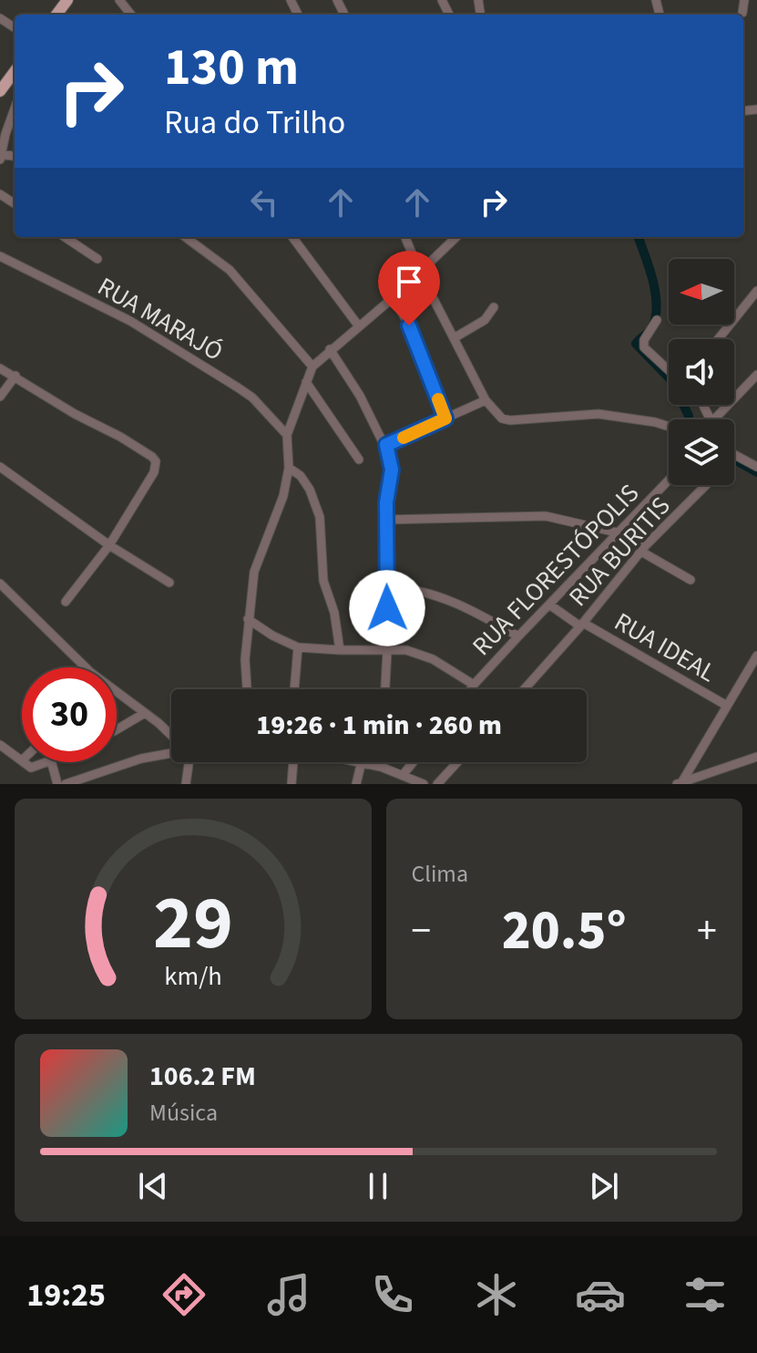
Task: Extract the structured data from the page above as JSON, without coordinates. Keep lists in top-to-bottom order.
{
  "streets": {
    "street": [
      "RUA MARAJÓ",
      "RUA BURITIS",
      "RUA FLORESTÓPOLIS",
      "RUA IDEAL"
    ]
  },
  "crossings": [
    ["RUA BURITIS", "RUA IDEAL"],
    ["RUA FLORESTÓPOLIS", "RUA IDEAL"]
  ],
  "north": "left",
  "page": {
    "turn": ["130 m", "Rua do Trilho"],
    "limit": "30",
    "trip": "19:26 · 1 min · 260 m",
    "tile": "Clima",
    "heat": ["−", "20.5°", "+"],
    "song": ["106.2 FM", "Música"],
    "tabs": "19:25",
    "gauge": ["29", "km/h"]
  }
}
